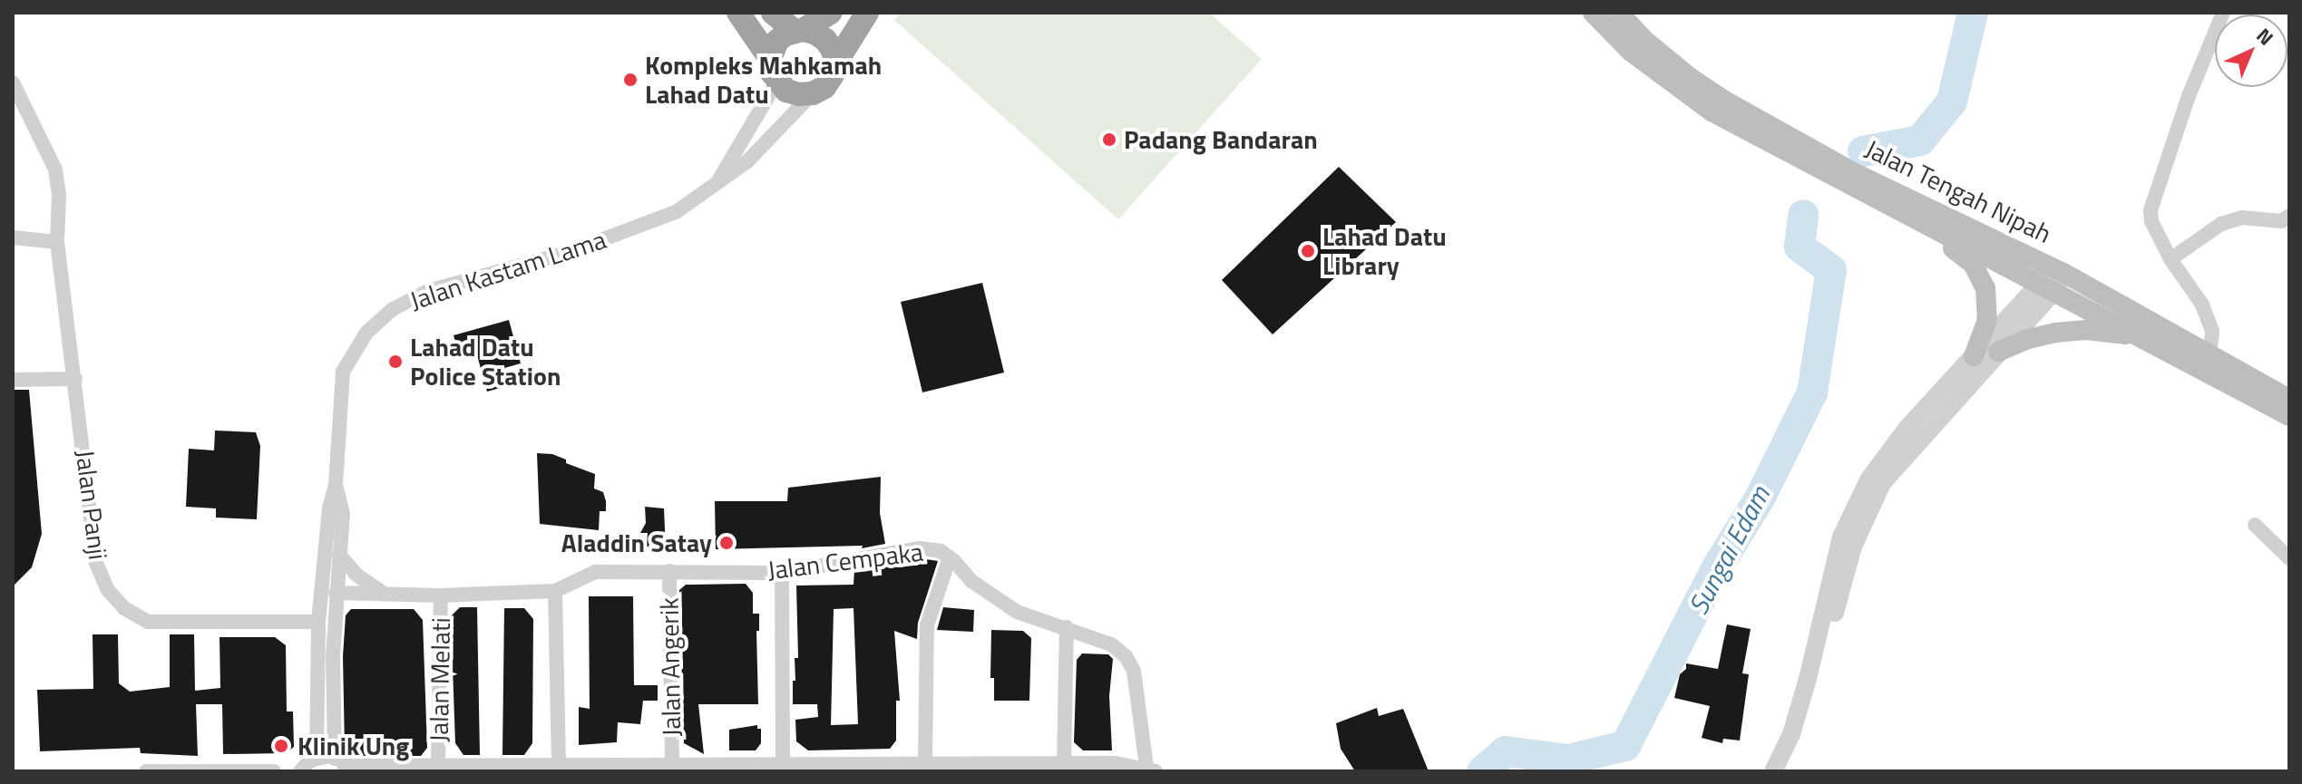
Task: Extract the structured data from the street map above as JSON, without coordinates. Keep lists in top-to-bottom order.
{
  "streets": {
    "main road": ["Jalan Tengah Nipah"],
    "street": [
      "Jalan Kastam Lama",
      "Jalan Panji",
      "Jalan Cempaka",
      "Jalan Angerik",
      "Jalan Melati"
    ]
  },
  "crossings": [
    ["Jalan Kastam Lama", "Jalan Panji"],
    ["Jalan Kastam Lama", "Jalan Cempaka"],
    ["Jalan Cempaka", "Jalan Angerik"],
    ["Jalan Cempaka", "Jalan Melati"]
  ],
  "water": ["Sungai Edam"],
  "places": [
    "Kompleks Mahkamah Lahad Datu",
    "Padang Bandaran",
    "Lahad Datu Library",
    "Lahad Datu Police Station",
    "Aladdin Satay",
    "Klinik Ung"
  ],
  "north": "top right"
}
